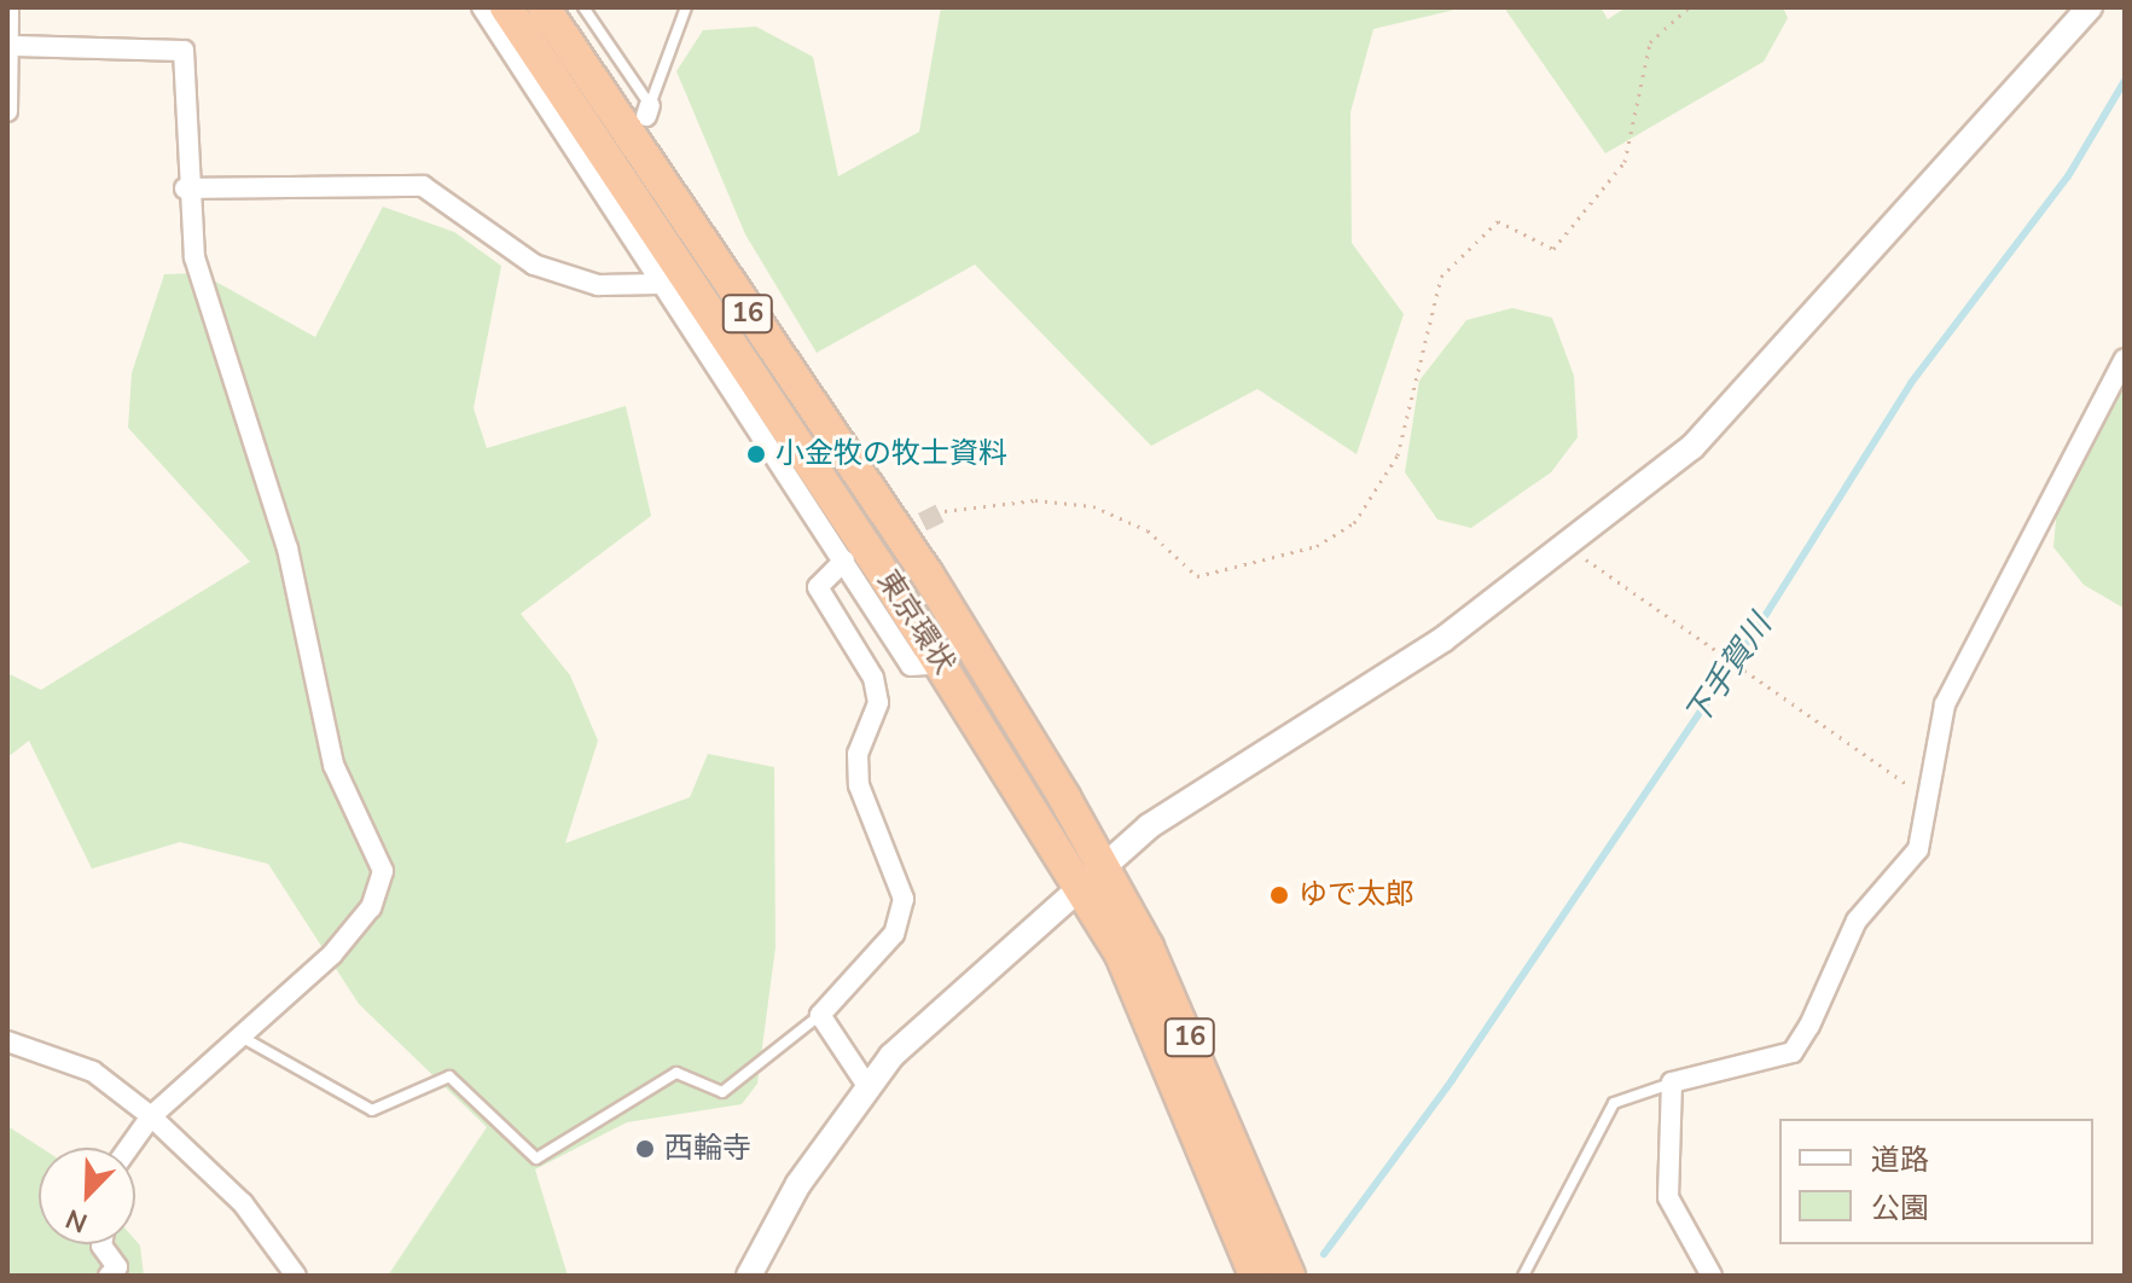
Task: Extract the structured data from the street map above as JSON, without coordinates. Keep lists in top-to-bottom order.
{
  "streets": {
    "highway": ["16", "東京環状"]
  },
  "water": ["下手賀川"],
  "places": ["小金牧の牧士資料", "ゆで太郎", "西輪寺"],
  "legend": ["道路", "公園"],
  "north": "bottom left"
}
